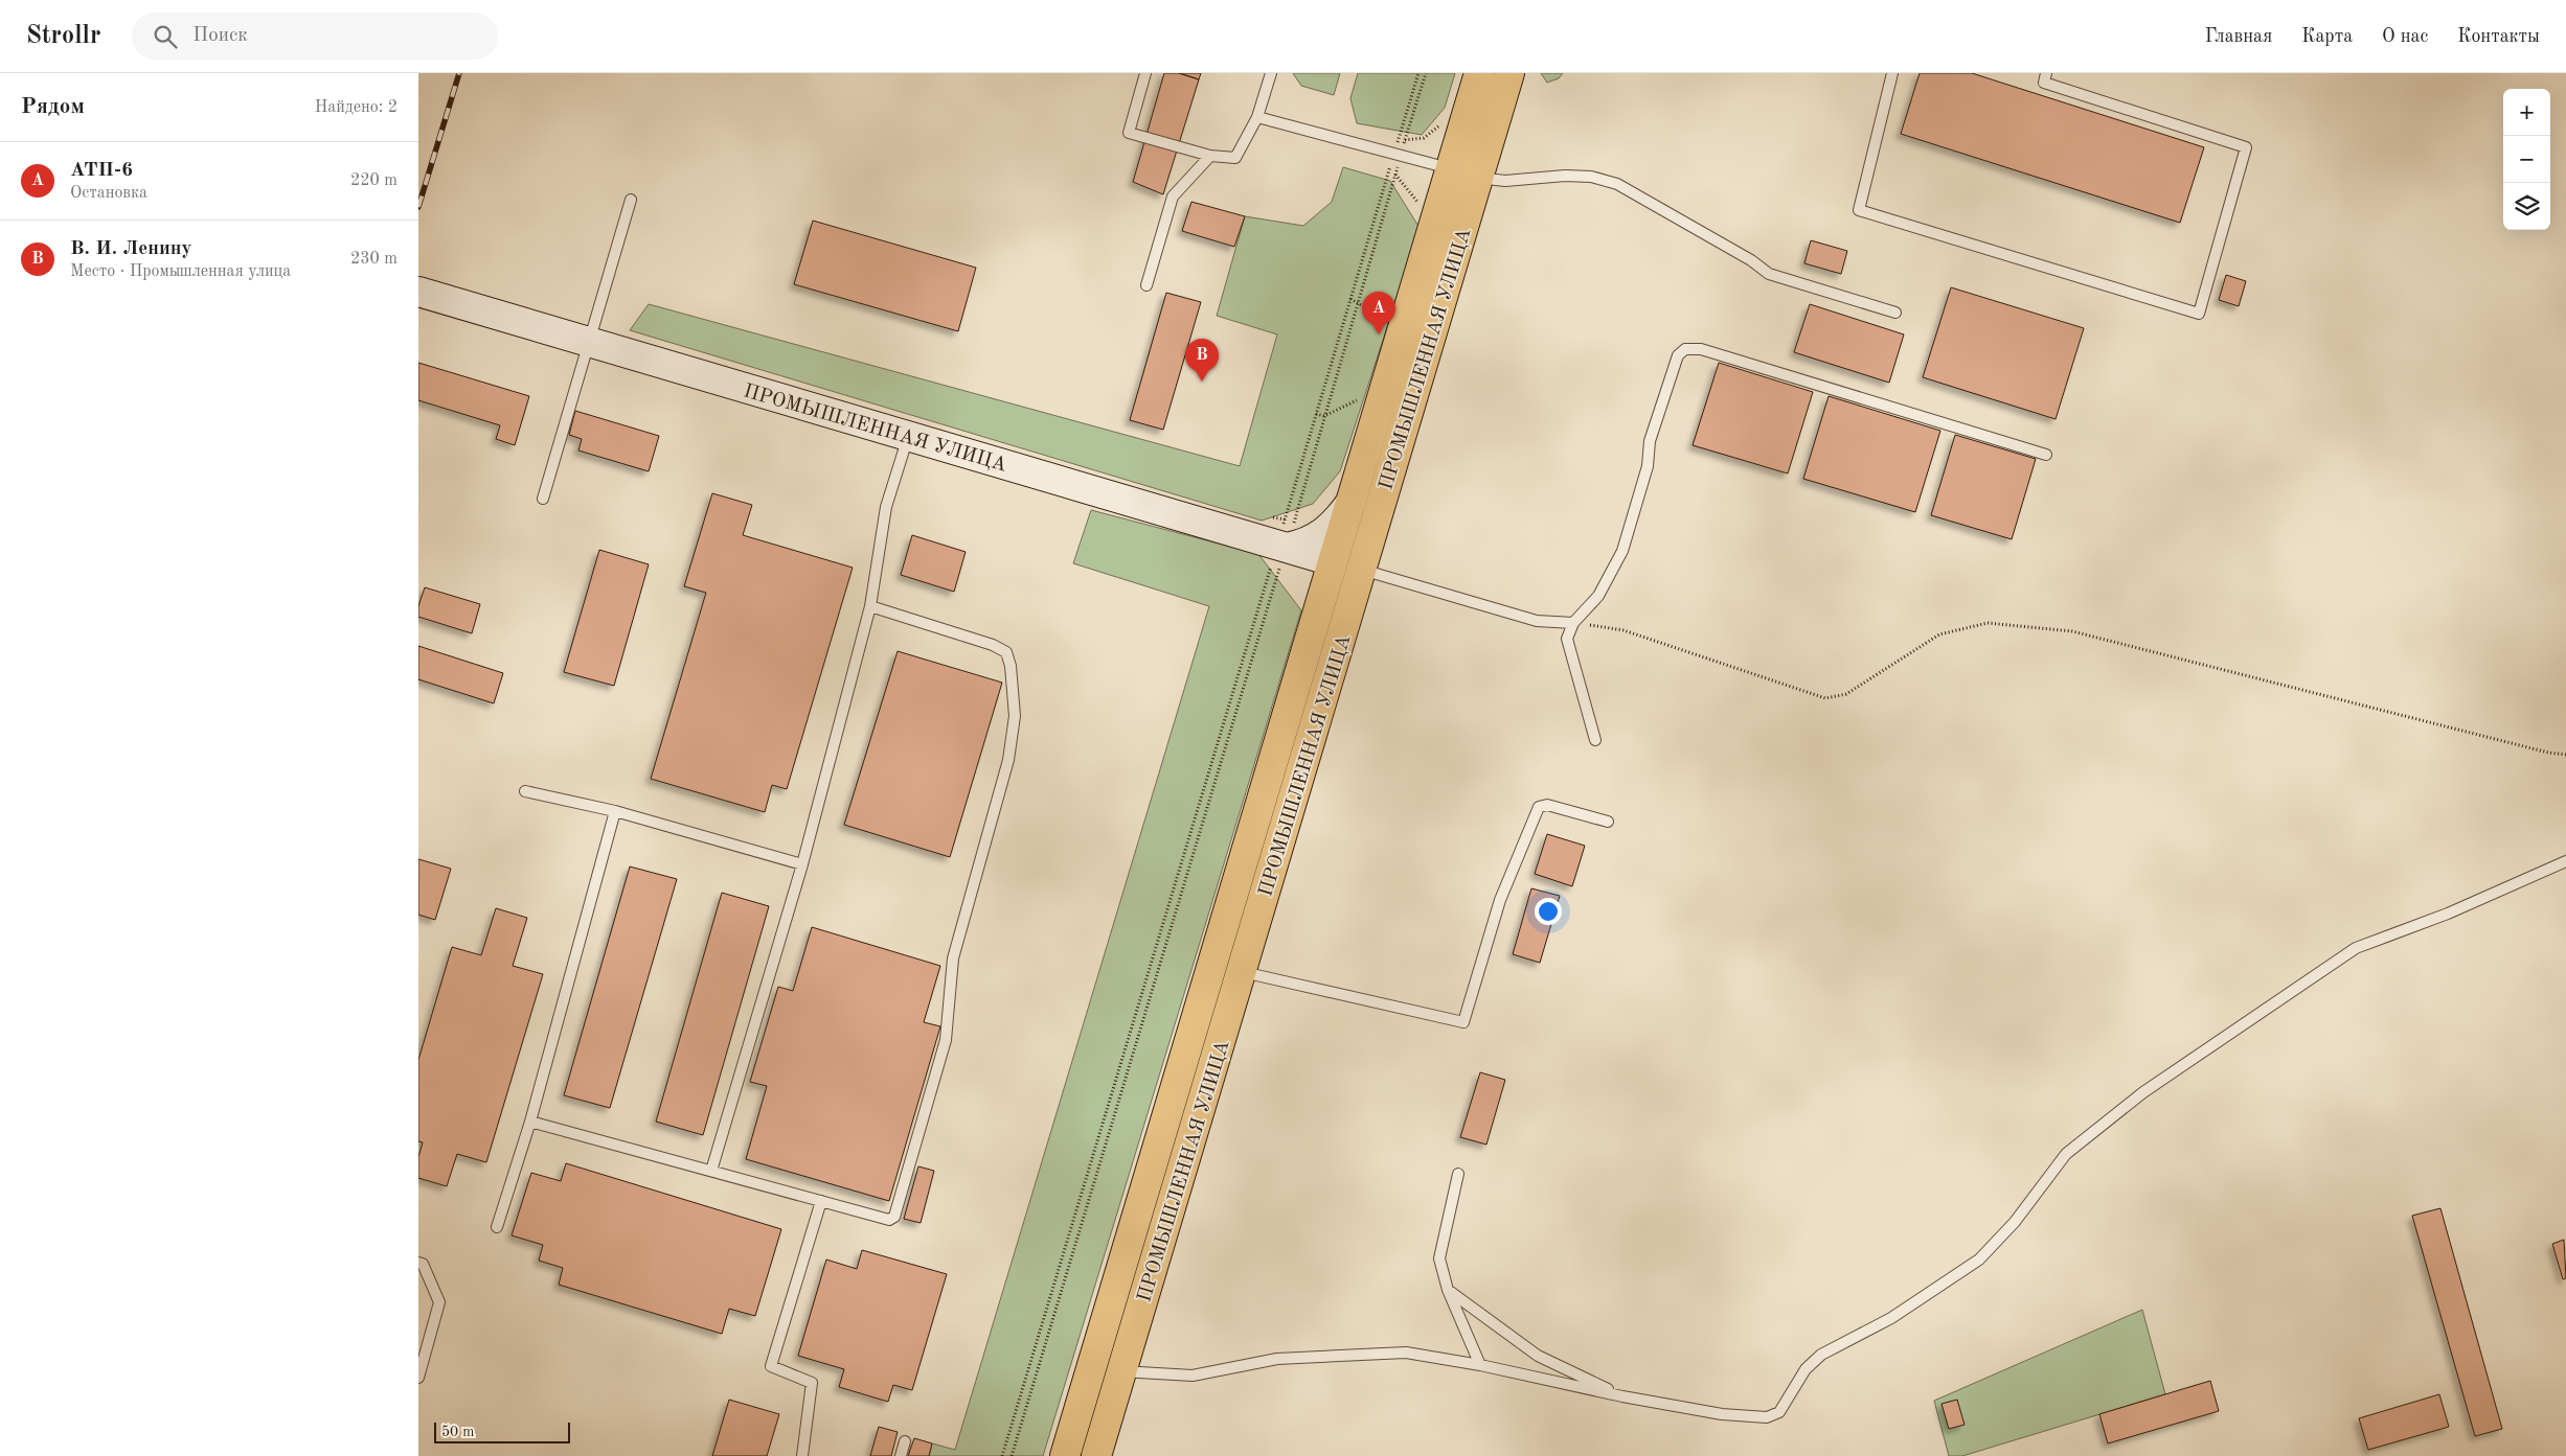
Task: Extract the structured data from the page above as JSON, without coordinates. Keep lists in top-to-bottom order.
{
  "streets": {
    "main road": ["ПРОМЫШЛЕННАЯ УЛИЦА"]
  },
  "scale_bar": "50 m",
  "page": {
    "header": "Strollr",
    "search": "Поиск",
    "nav": [
      "Главная",
      "Карта",
      "О нас",
      "Контакты"
    ],
    "heading": ["Рядом", "Найдено: 2"],
    "map_buttons": ["+", "−"],
    "list": [
      {
        "mark": "A",
        "name": "АТП-6",
        "note": "Остановка",
        "value": "220 m"
      },
      {
        "mark": "B",
        "name": "В. И. Ленину",
        "note": "Место · Промышленная улица",
        "value": "230 m"
      }
    ],
    "pins": ["A", "B"],
    "scale": "50 m"
  }
}
